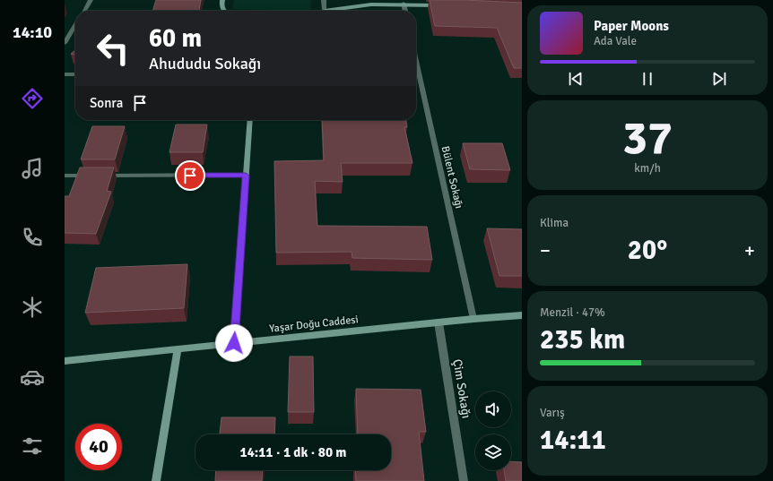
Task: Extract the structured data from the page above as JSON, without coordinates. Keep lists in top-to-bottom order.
{
  "streets": {
    "street": ["Bülent Sokağı", "Yaşar Doğu Caddesi", "Çim Sokağı"]
  },
  "crossings": [
    ["Bülent Sokağı", "Yaşar Doğu Caddesi"],
    ["Yaşar Doğu Caddesi", "Çim Sokağı"]
  ],
  "page": {
    "tabs": "14:10",
    "turn": ["60 m", "Ahududu Sokağı"],
    "song": ["Paper Moons", "Ada Vale"],
    "then": "Sonra",
    "tile": [
      ["37", "km/h"],
      "Klima",
      ["Menzil · 47%", "235 km"],
      ["Varış", "14:11"]
    ],
    "heat": ["−", "20°", "+"],
    "limit": "40",
    "trip": "14:11 · 1 dk · 80 m"
  }
}
